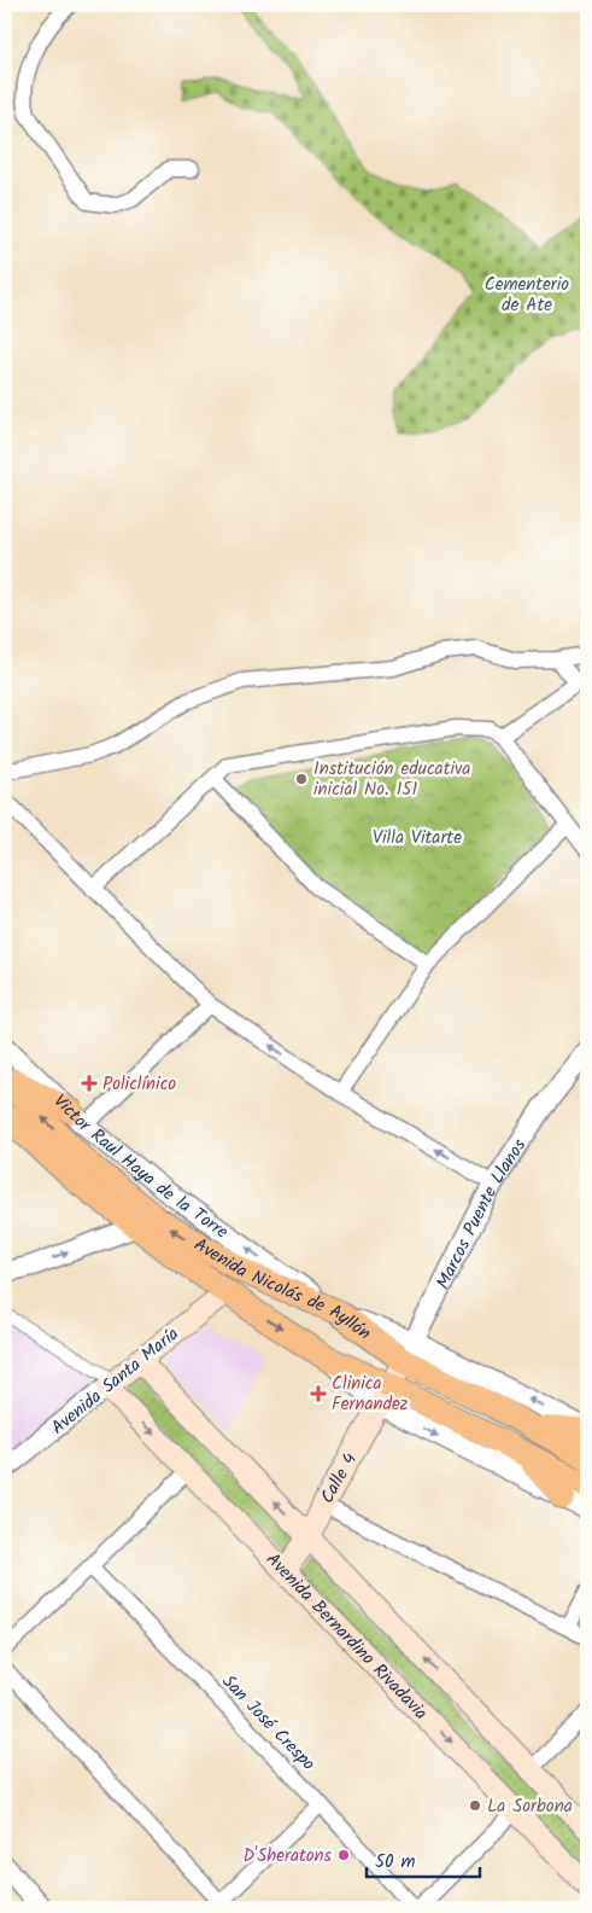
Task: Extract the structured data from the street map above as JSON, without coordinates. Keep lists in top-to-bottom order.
{
  "streets": {
    "main road": [
      "Marcos Puente Llanos",
      "Avenida Nicolás de Ayllón",
      "Avenida Santa María",
      "Calle 4",
      "Avenida Bernardino Rivadavia"
    ],
    "street": ["Victor Raul Haya de la Torre", "San José Crespo"]
  },
  "crossings": [
    ["Victor Raul Haya de la Torre", "Avenida Nicolás de Ayllón"],
    ["Marcos Puente Llanos", "Avenida Nicolás de Ayllón"],
    ["Marcos Puente Llanos", "Calle 4"],
    ["Avenida Nicolás de Ayllón", "Avenida Santa María"],
    ["Avenida Nicolás de Ayllón", "Calle 4"],
    ["Avenida Santa María", "Avenida Bernardino Rivadavia"],
    ["Calle 4", "Avenida Bernardino Rivadavia"]
  ],
  "one_way": ["Victor Raul Haya de la Torre"],
  "parks": ["Cementerio de Ate", "Villa Vitarte"],
  "places": {
    "other": ["Institución educativa inicial No. 151", "La Sorbona", "D'Sheratons"],
    "health": ["Policlínico", "Clinica Fernandez"]
  },
  "scale_bar": "50 m"
}
